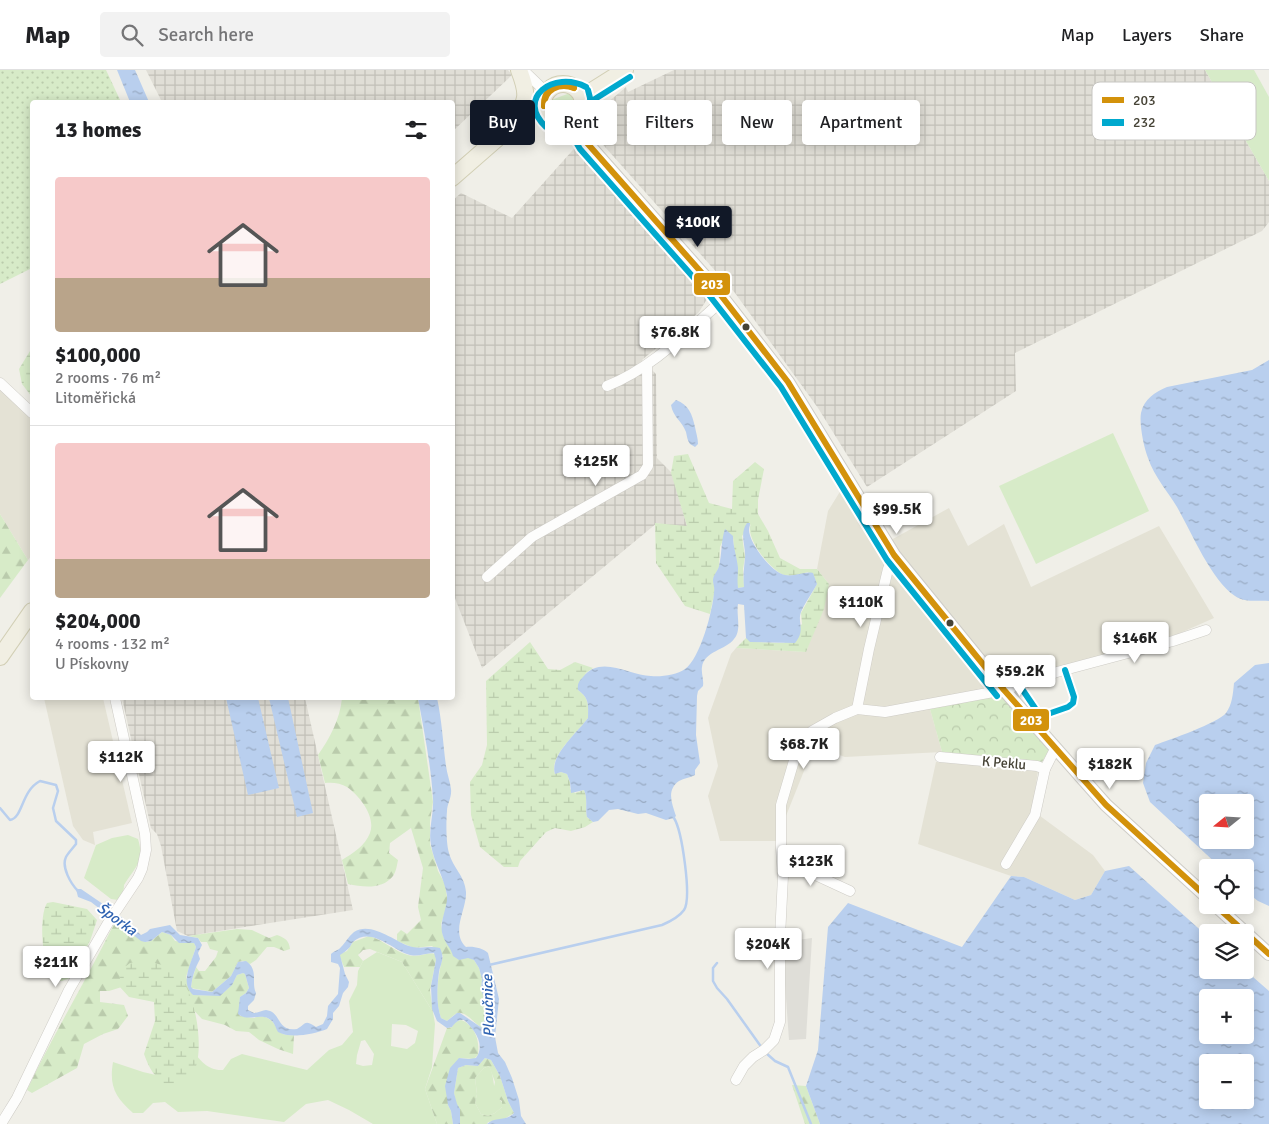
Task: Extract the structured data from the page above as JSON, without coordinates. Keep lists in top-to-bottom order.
{
  "streets": {
    "street": ["K Peklu"]
  },
  "water": ["Šporka", "Ploučnice"],
  "lines": ["transit line 232", "transit line 203"],
  "legend": ["203", "232"],
  "north": "left",
  "page": {
    "header": "Map",
    "search": "Search here",
    "nav": ["Map", "Layers", "Share"],
    "chip": [
      "Buy",
      "Rent",
      "Filters",
      "New",
      "Apartment"
    ],
    "heading": "13 homes",
    "list": [
      {
        "name": "$100,000",
        "note": "2 rooms · 76 m² · Litoměřická"
      },
      {
        "name": "$204,000",
        "note": "4 rooms · 132 m² · U Pískovny"
      }
    ],
    "price": [
      "$100K",
      "$76.8K",
      "$125K",
      "$99.5K",
      "$110K",
      "$146K",
      "$59.2K",
      "$68.7K",
      "$112K",
      "$182K",
      "$123K",
      "$204K",
      "$211K"
    ],
    "map_buttons": ["+", "−"]
  }
}
